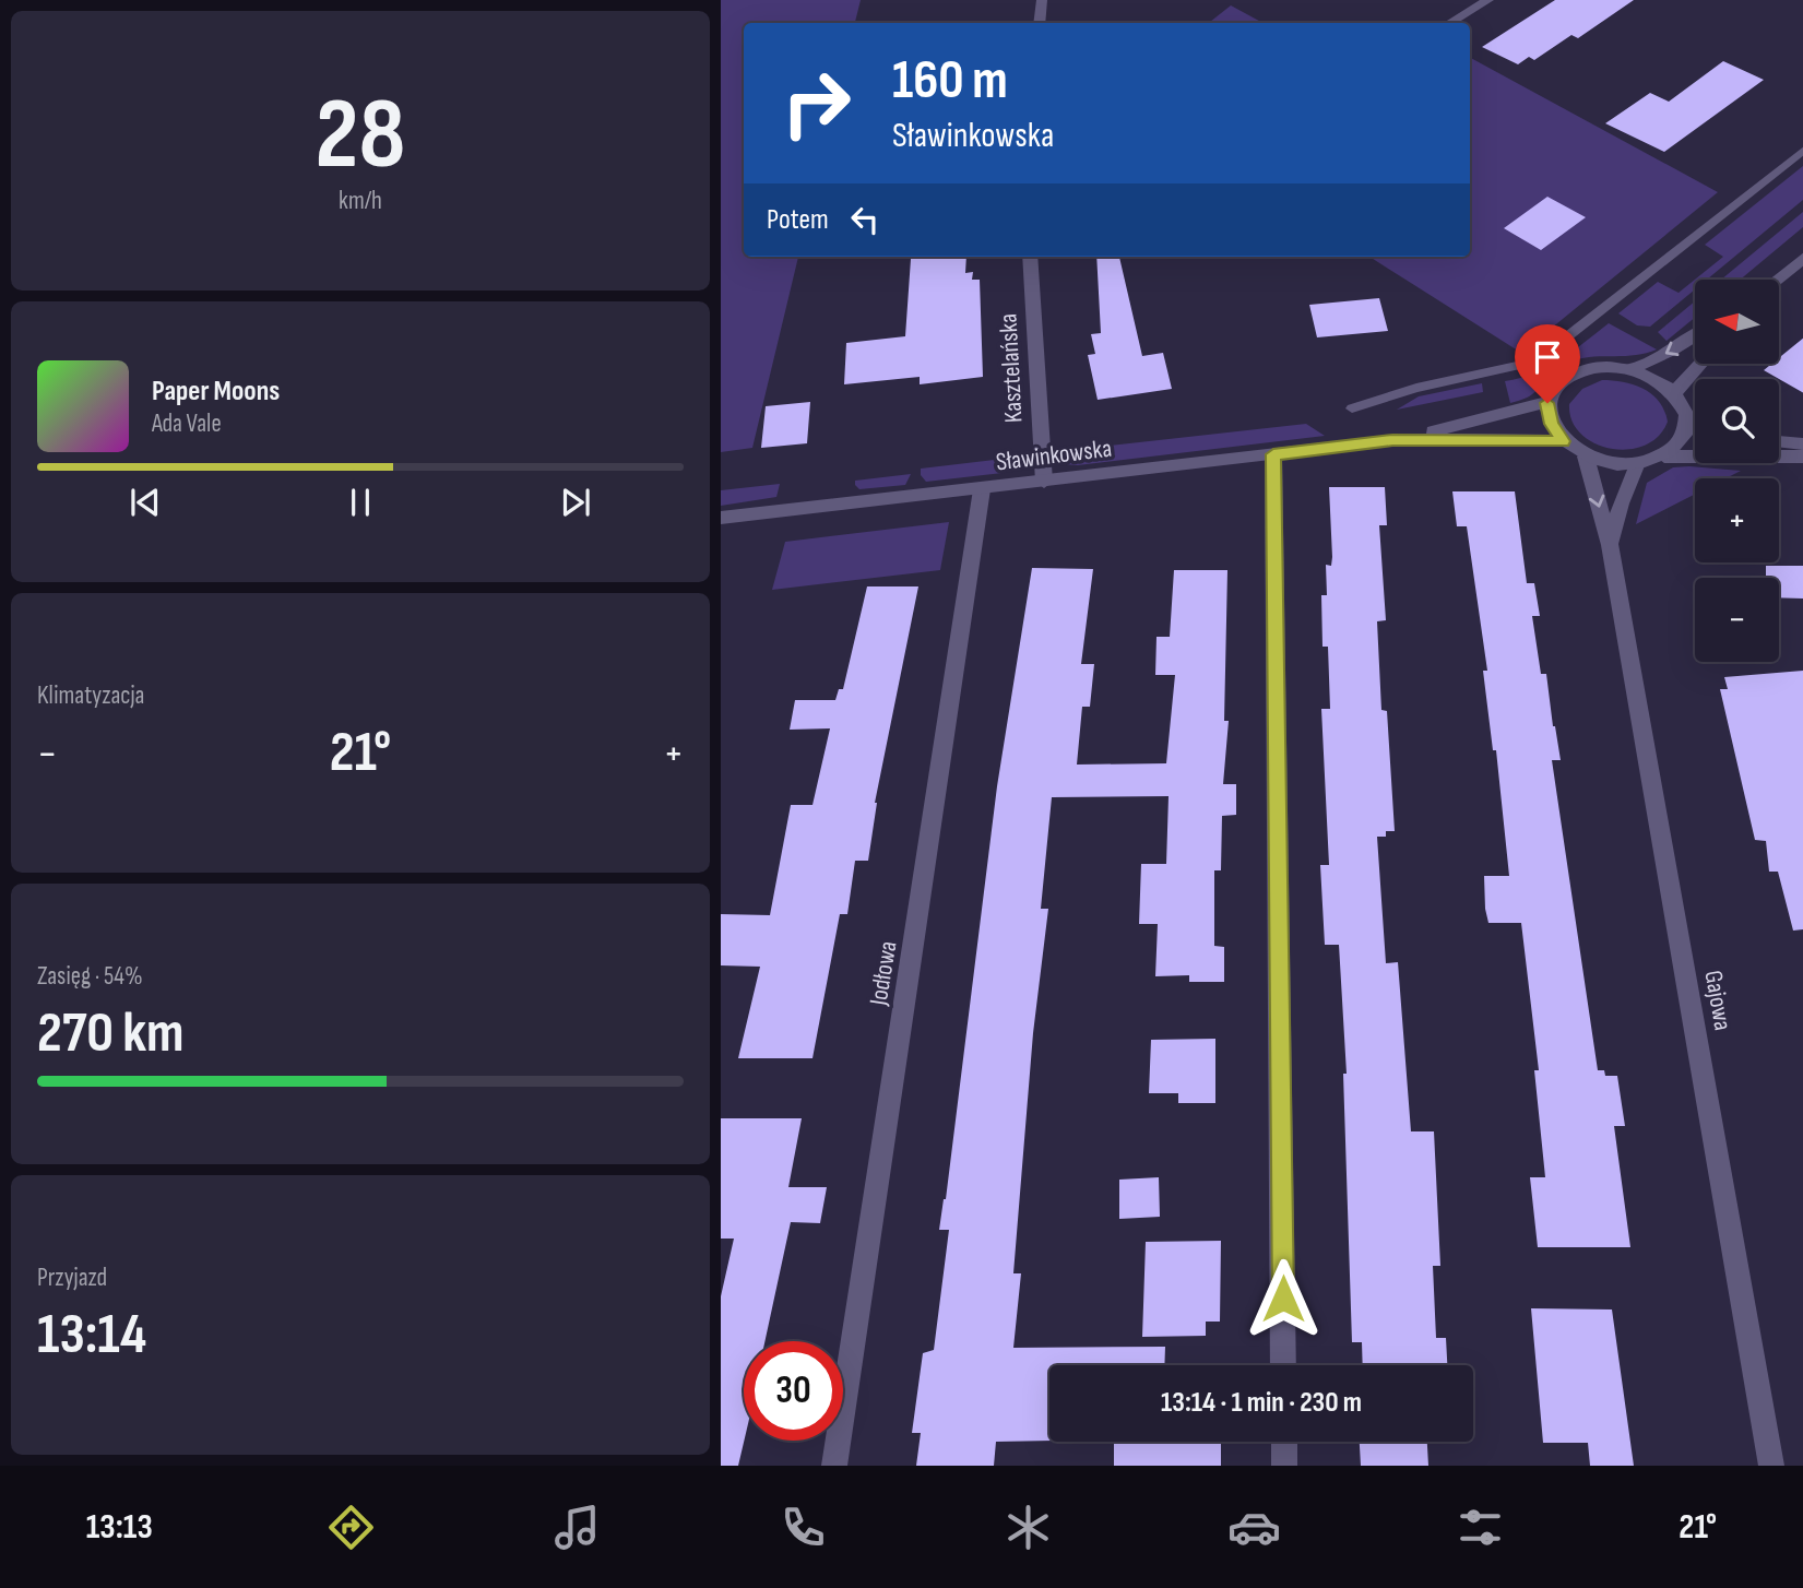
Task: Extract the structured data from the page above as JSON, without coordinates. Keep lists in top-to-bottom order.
{
  "streets": {
    "street": [
      "Kasztelańska",
      "Sławinkowska",
      "Jodłowa",
      "Gajowa"
    ]
  },
  "crossings": [
    ["Kasztelańska", "Sławinkowska"],
    ["Sławinkowska", "Jodłowa"],
    ["Sławinkowska", "Gajowa"]
  ],
  "north": "left",
  "page": {
    "tile": [
      ["28", "km/h"],
      "Klimatyzacja",
      ["Zasięg · 54%", "270 km"],
      ["Przyjazd", "13:14"]
    ],
    "turn": ["160 m", "Sławinkowska"],
    "then": "Potem",
    "map_buttons": ["+", "−"],
    "song": ["Paper Moons", "Ada Vale"],
    "heat": ["−", "21°", "+"],
    "limit": "30",
    "trip": "13:14 · 1 min · 230 m",
    "tabs": ["13:13", "21°"]
  }
}
